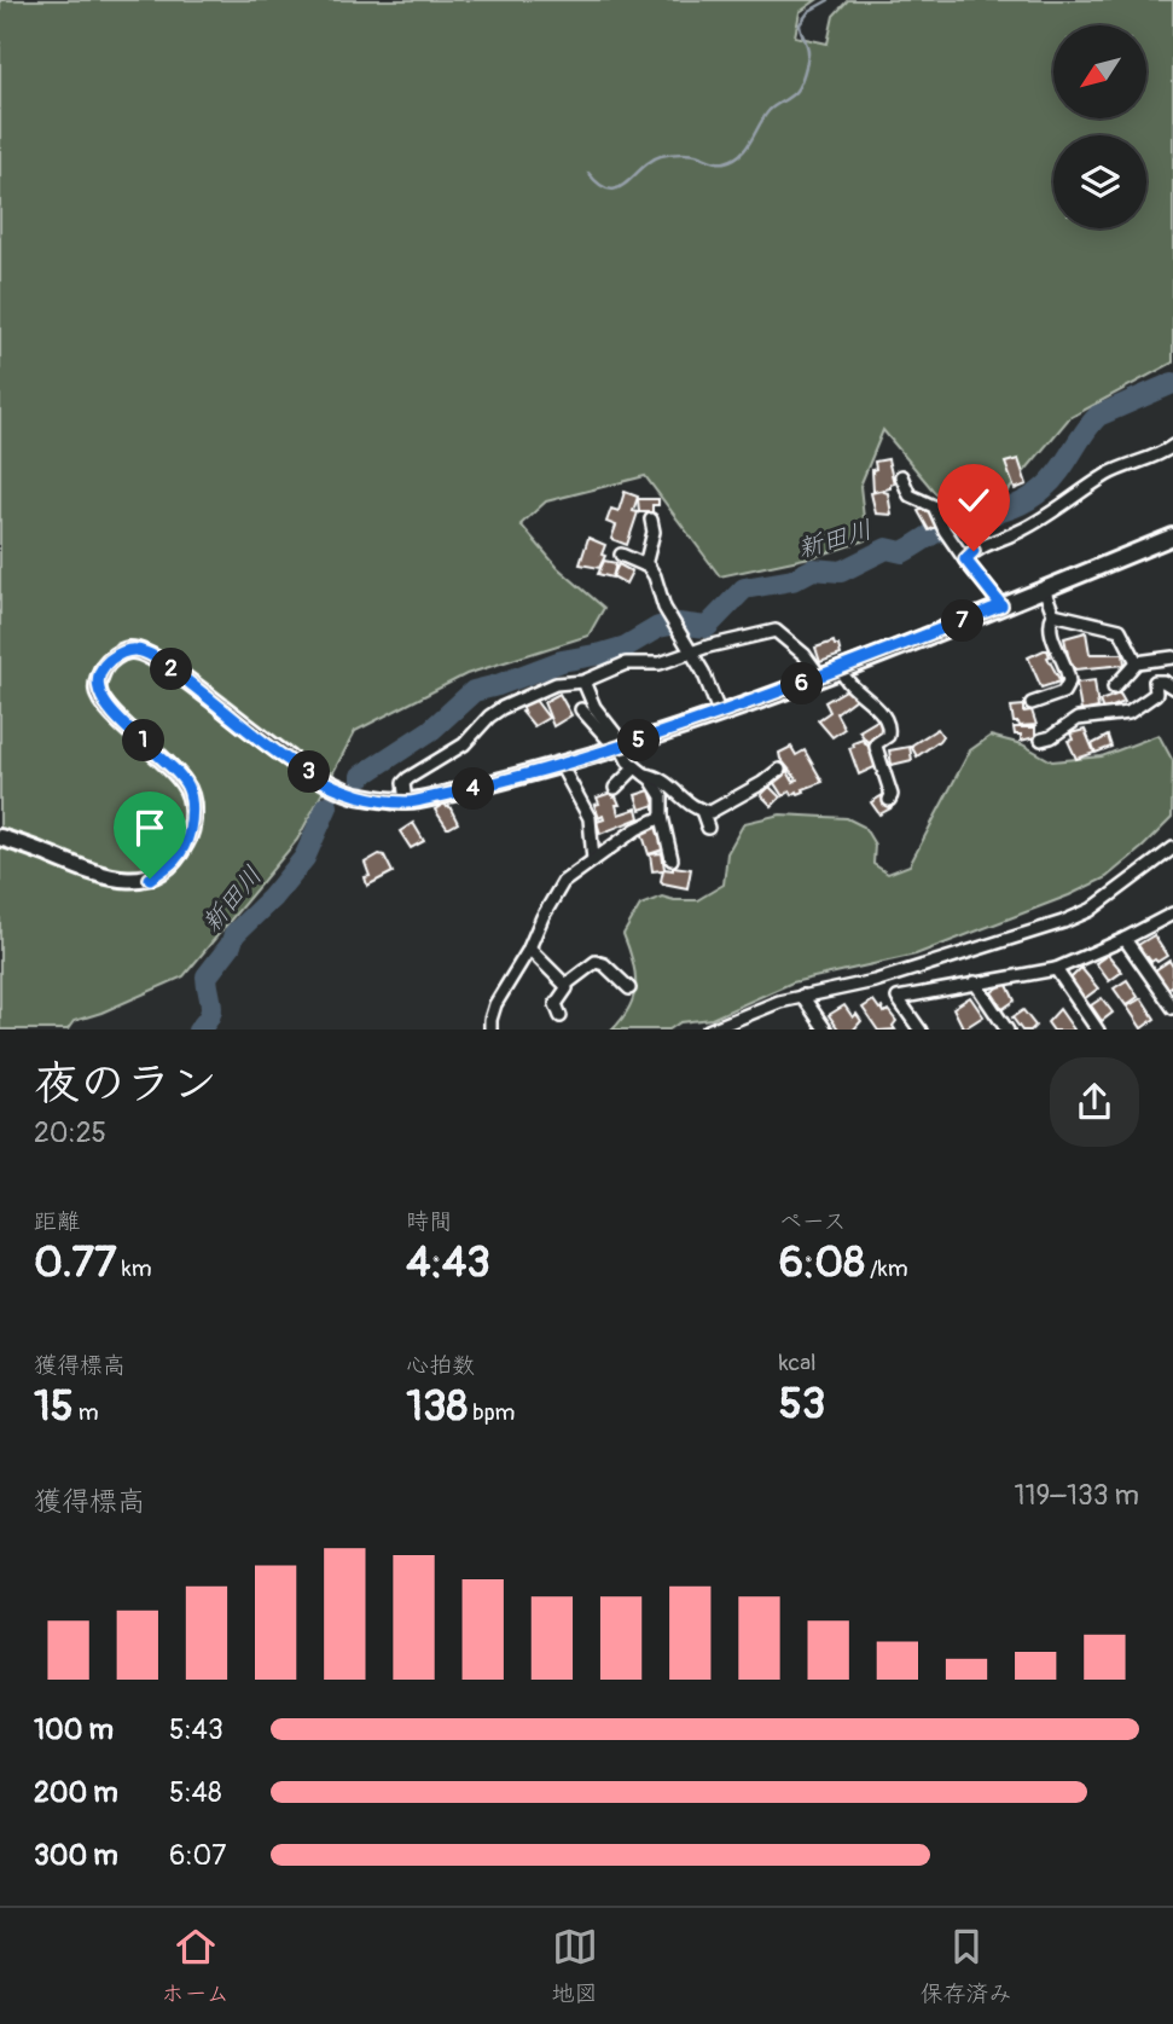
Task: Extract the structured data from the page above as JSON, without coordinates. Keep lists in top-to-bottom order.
{
  "water": ["新田川"],
  "north": "bottom left",
  "page": {
    "pins": [
      "7",
      "2",
      "6",
      "1",
      "5",
      "3",
      "4"
    ],
    "heading": ["夜のラン", "20:25"],
    "stats": [
      ["距離", "0.77 km"],
      ["時間", "4:43"],
      ["ペース", "6:08 /km"],
      ["獲得標高", "15 m"],
      ["心拍数", "138 bpm"],
      ["kcal", "53"]
    ],
    "chart": ["獲得標高", "119–133 m"],
    "list": [
      {
        "name": "100 m",
        "note": "5:43"
      },
      {
        "name": "200 m",
        "note": "5:48"
      },
      {
        "name": "300 m",
        "note": "6:07"
      }
    ],
    "tabs": ["ホーム", "地図", "保存済み"]
  }
}
